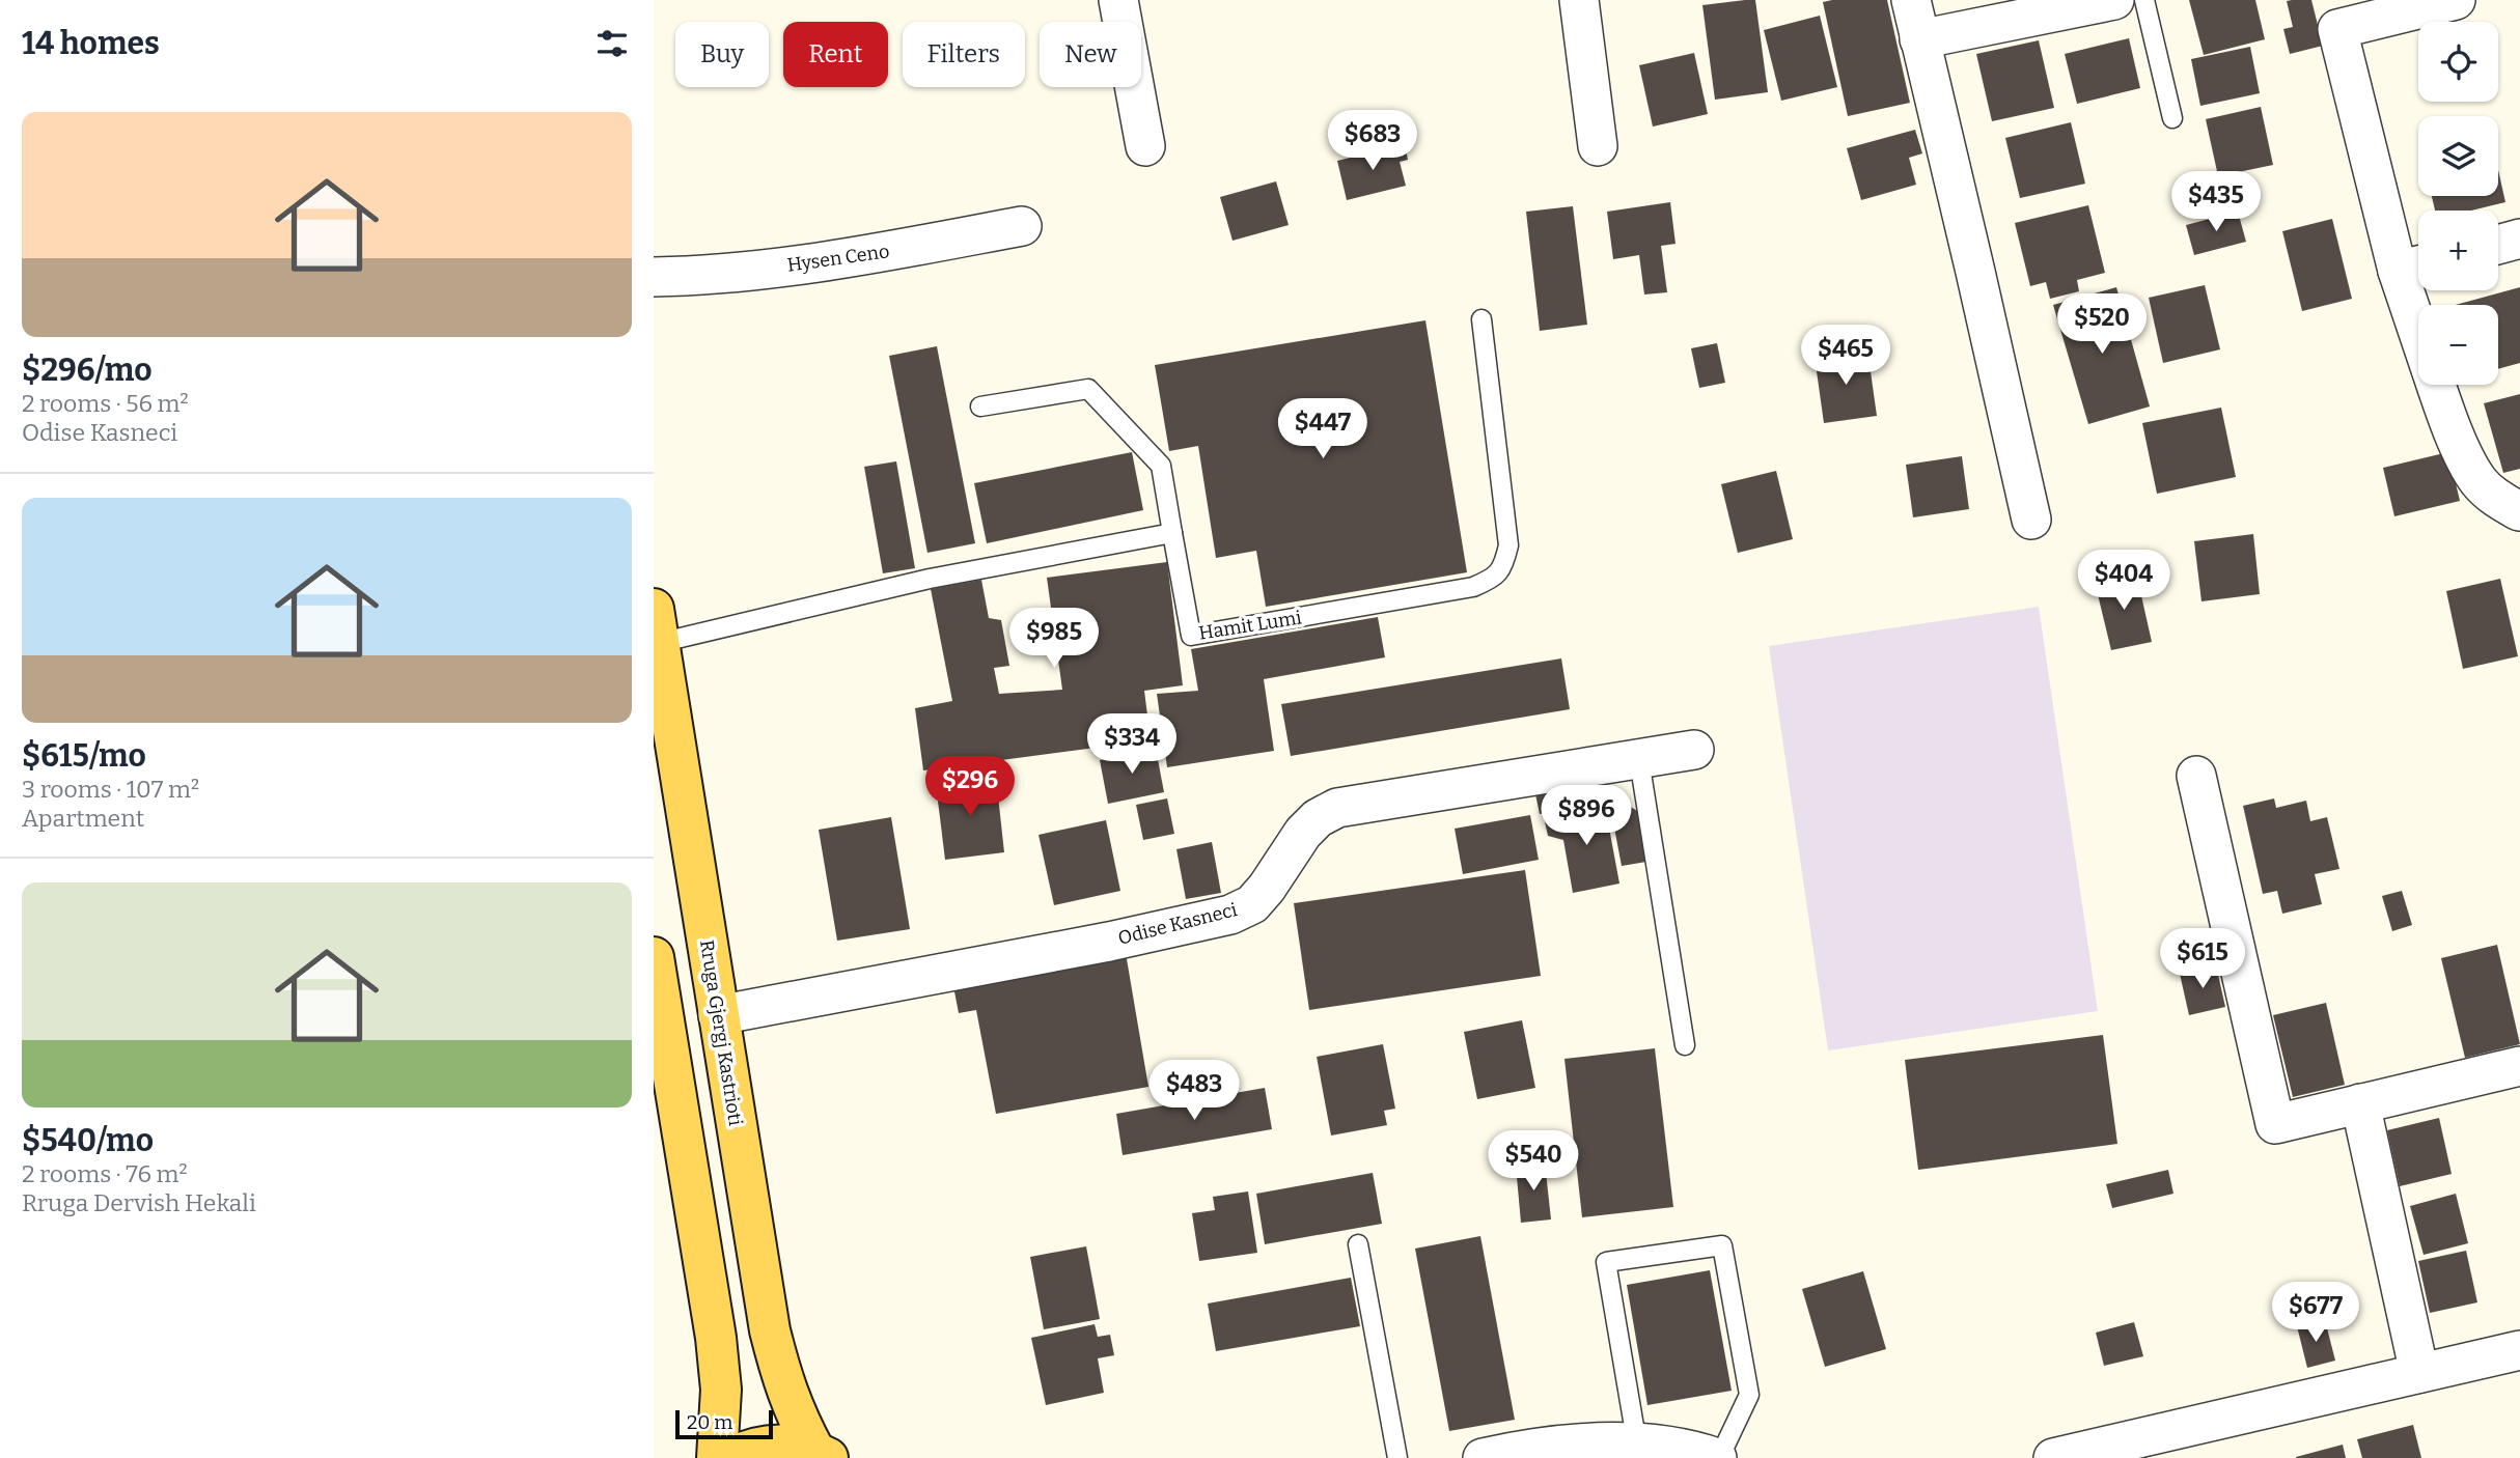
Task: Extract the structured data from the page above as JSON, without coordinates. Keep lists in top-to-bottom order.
{
  "streets": {
    "main road": ["Rruga Gjergj Kastrioti"],
    "street": ["Hysen Ceno", "Odise Kasneci"],
    "lane": ["Hamit Lumi"]
  },
  "crossings": [
    ["Odise Kasneci", "Rruga Gjergj Kastrioti"]
  ],
  "scale_bar": "20 m",
  "page": {
    "heading": "14 homes",
    "map_buttons": ["+", "−"],
    "chip": [
      "Buy",
      "Rent",
      "Filters",
      "New"
    ],
    "list": [
      {
        "name": "$296/mo",
        "note": "2 rooms · 56 m² · Odise Kasneci"
      },
      {
        "name": "$615/mo",
        "note": "3 rooms · 107 m² · Apartment"
      },
      {
        "name": "$540/mo",
        "note": "2 rooms · 76 m² · Rruga Dervish Hekali"
      }
    ],
    "price": [
      "$683",
      "$435",
      "$520",
      "$465",
      "$447",
      "$404",
      "$985",
      "$334",
      "$296",
      "$896",
      "$615",
      "$483",
      "$540",
      "$677"
    ],
    "scale": "20 m"
  }
}
